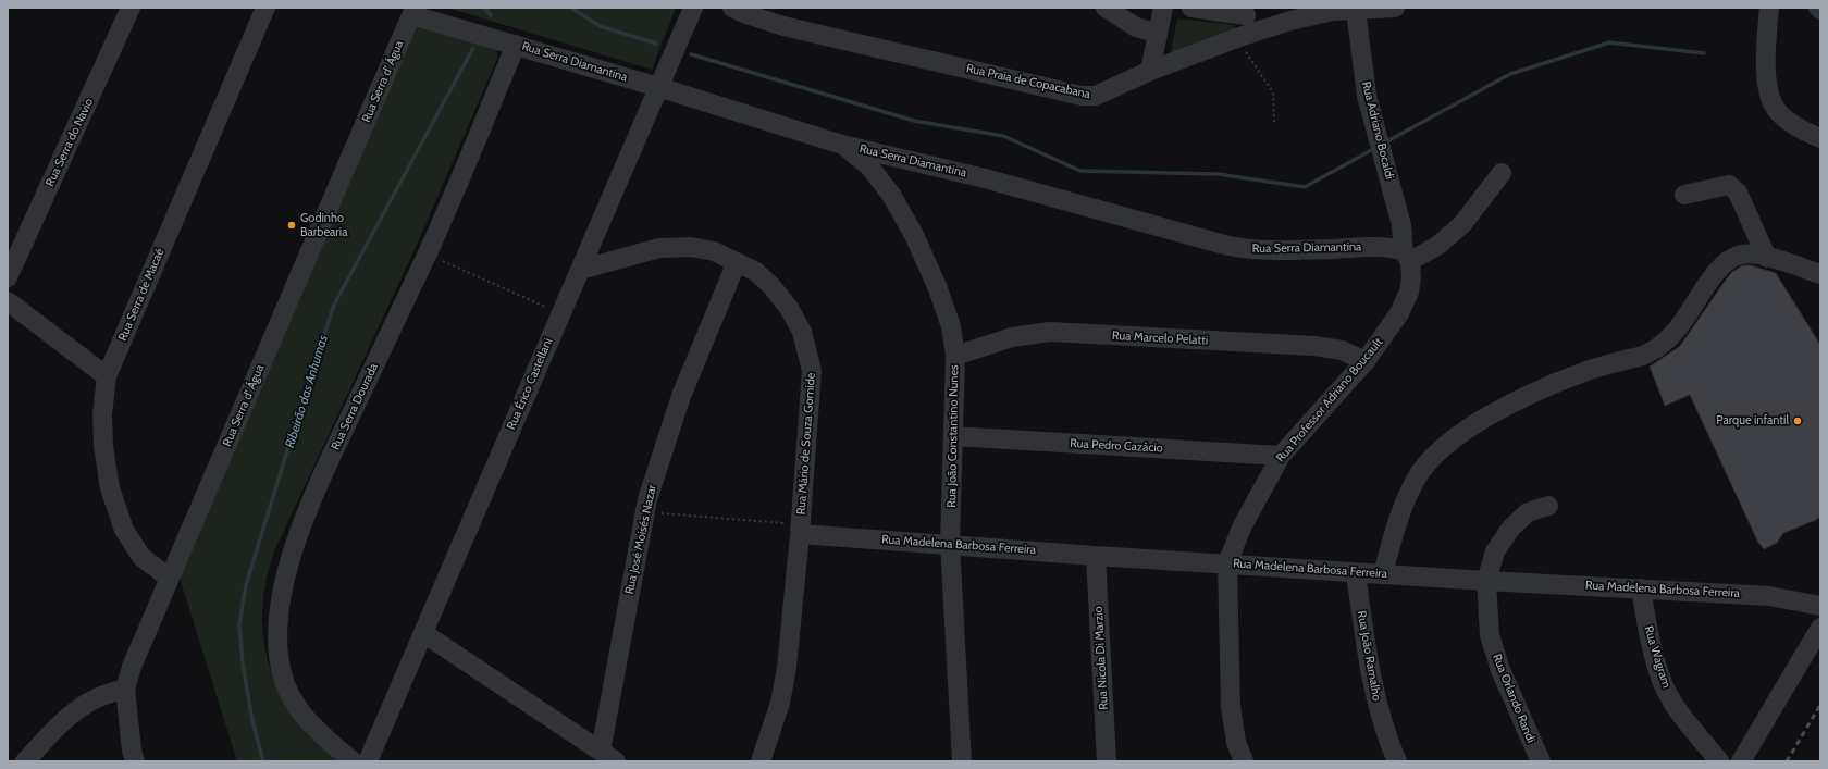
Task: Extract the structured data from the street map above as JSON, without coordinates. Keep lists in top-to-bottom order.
{
  "streets": {
    "street": [
      "Rua Serra Diamantina",
      "Rua Serra d' Água",
      "Rua Praia de Copacabana",
      "Rua Adriano Bocaldi",
      "Rua Serra do Navio",
      "Rua Serra de Macaé",
      "Rua Marcelo Pelatti",
      "Rua Érico Castellani",
      "Rua Professor Adriano Boucault",
      "Rua Serra Dourada",
      "Rua João Constantino Nunes",
      "Rua Mário de Souza Gomide",
      "Rua Pedro Cazácio",
      "Rua José Moisés Nazar",
      "Rua Madelena Barbosa Ferreira",
      "Rua João Ramalho",
      "Rua Wagram",
      "Rua Nicola Di Marzio",
      "Rua Orlando Randi"
    ]
  },
  "crossings": [
    ["Rua Serra Diamantina", "Rua Serra d' Água"],
    ["Rua Serra Diamantina", "Rua Adriano Bocaldi"],
    ["Rua Serra Diamantina", "Rua Érico Castellani"],
    ["Rua Serra Diamantina", "Rua Professor Adriano Boucault"],
    ["Rua Serra Diamantina", "Rua Serra Dourada"],
    ["Rua Serra Diamantina", "Rua João Constantino Nunes"],
    ["Rua Serra d' Água", "Rua Serra de Macaé"],
    ["Rua Praia de Copacabana", "Rua Adriano Bocaldi"],
    ["Rua Adriano Bocaldi", "Rua Professor Adriano Boucault"],
    ["Rua Marcelo Pelatti", "Rua Professor Adriano Boucault"],
    ["Rua Marcelo Pelatti", "Rua João Constantino Nunes"],
    ["Rua Érico Castellani", "Rua Mário de Souza Gomide"],
    ["Rua Professor Adriano Boucault", "Rua Pedro Cazácio"],
    ["Rua Professor Adriano Boucault", "Rua Madelena Barbosa Ferreira"],
    ["Rua João Constantino Nunes", "Rua Pedro Cazácio"],
    ["Rua João Constantino Nunes", "Rua Madelena Barbosa Ferreira"],
    ["Rua Mário de Souza Gomide", "Rua José Moisés Nazar"],
    ["Rua Mário de Souza Gomide", "Rua Madelena Barbosa Ferreira"],
    ["Rua Madelena Barbosa Ferreira", "Rua João Ramalho"],
    ["Rua Madelena Barbosa Ferreira", "Rua Wagram"],
    ["Rua Madelena Barbosa Ferreira", "Rua Nicola Di Marzio"],
    ["Rua Madelena Barbosa Ferreira", "Rua Orlando Randi"]
  ],
  "water": ["Ribeirão das Anhumas"],
  "places": ["Godinho Barbearia", "Parque infantil"]
}
